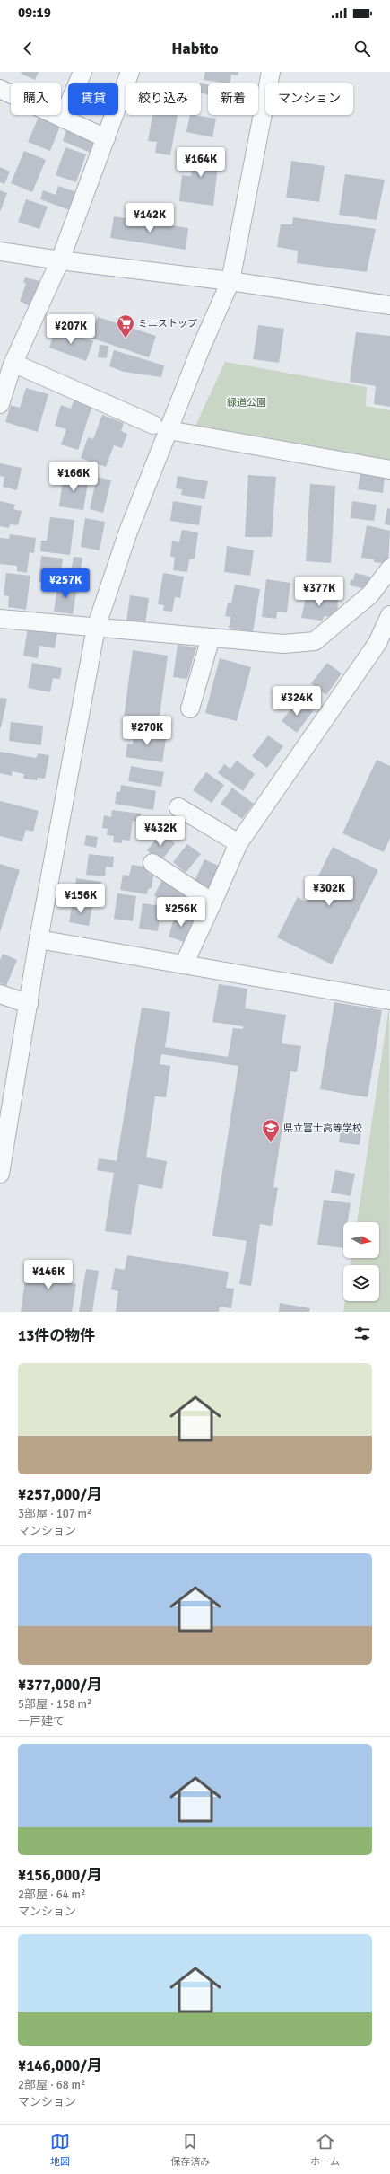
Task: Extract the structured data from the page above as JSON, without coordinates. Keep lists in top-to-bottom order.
{
  "parks": ["緑道公園"],
  "places": {
    "supermarket": ["ミニストップ"],
    "school or university": ["県立富士高等学校"]
  },
  "north": "right",
  "page": {
    "status": "09:19",
    "header": "Habito",
    "chip": [
      "購入",
      "賃貸",
      "絞り込み",
      "新着",
      "マンション"
    ],
    "price": [
      "¥164K",
      "¥142K",
      "¥207K",
      "¥166K",
      "¥257K",
      "¥377K",
      "¥324K",
      "¥270K",
      "¥432K",
      "¥302K",
      "¥156K",
      "¥256K",
      "¥146K"
    ],
    "heading": "13件の物件",
    "list": [
      {
        "name": "¥257,000/月",
        "note": "3部屋 · 107 m² · マンション"
      },
      {
        "name": "¥377,000/月",
        "note": "5部屋 · 158 m² · 一戸建て"
      },
      {
        "name": "¥156,000/月",
        "note": "2部屋 · 64 m² · マンション"
      },
      {
        "name": "¥146,000/月",
        "note": "2部屋 · 68 m² · マンション"
      }
    ],
    "tabs": ["地図", "保存済み", "ホーム"]
  }
}
